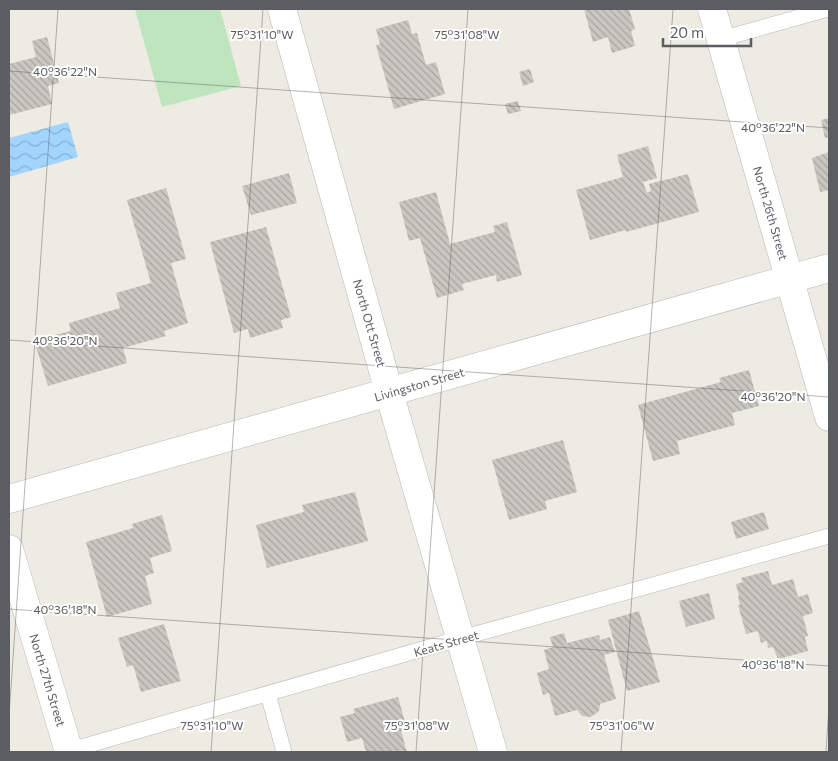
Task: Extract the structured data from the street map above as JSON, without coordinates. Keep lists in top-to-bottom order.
{
  "streets": {
    "street": [
      "North 26th Street",
      "North Ott Street",
      "Livingston Street",
      "North 27th Street"
    ],
    "lane": ["Keats Street"]
  },
  "crossings": [
    ["North 26th Street", "Livingston Street"],
    ["North Ott Street", "Livingston Street"],
    ["North Ott Street", "Keats Street"],
    ["Keats Street", "North 27th Street"]
  ],
  "scale_bar": "20 m",
  "coordinates": [
    "75°31'10\"W",
    "75°31'08\"W",
    "40°36'22\"N",
    "40°36'20\"N",
    "40°36'18\"N",
    "75°31'06\"W"
  ]
}
